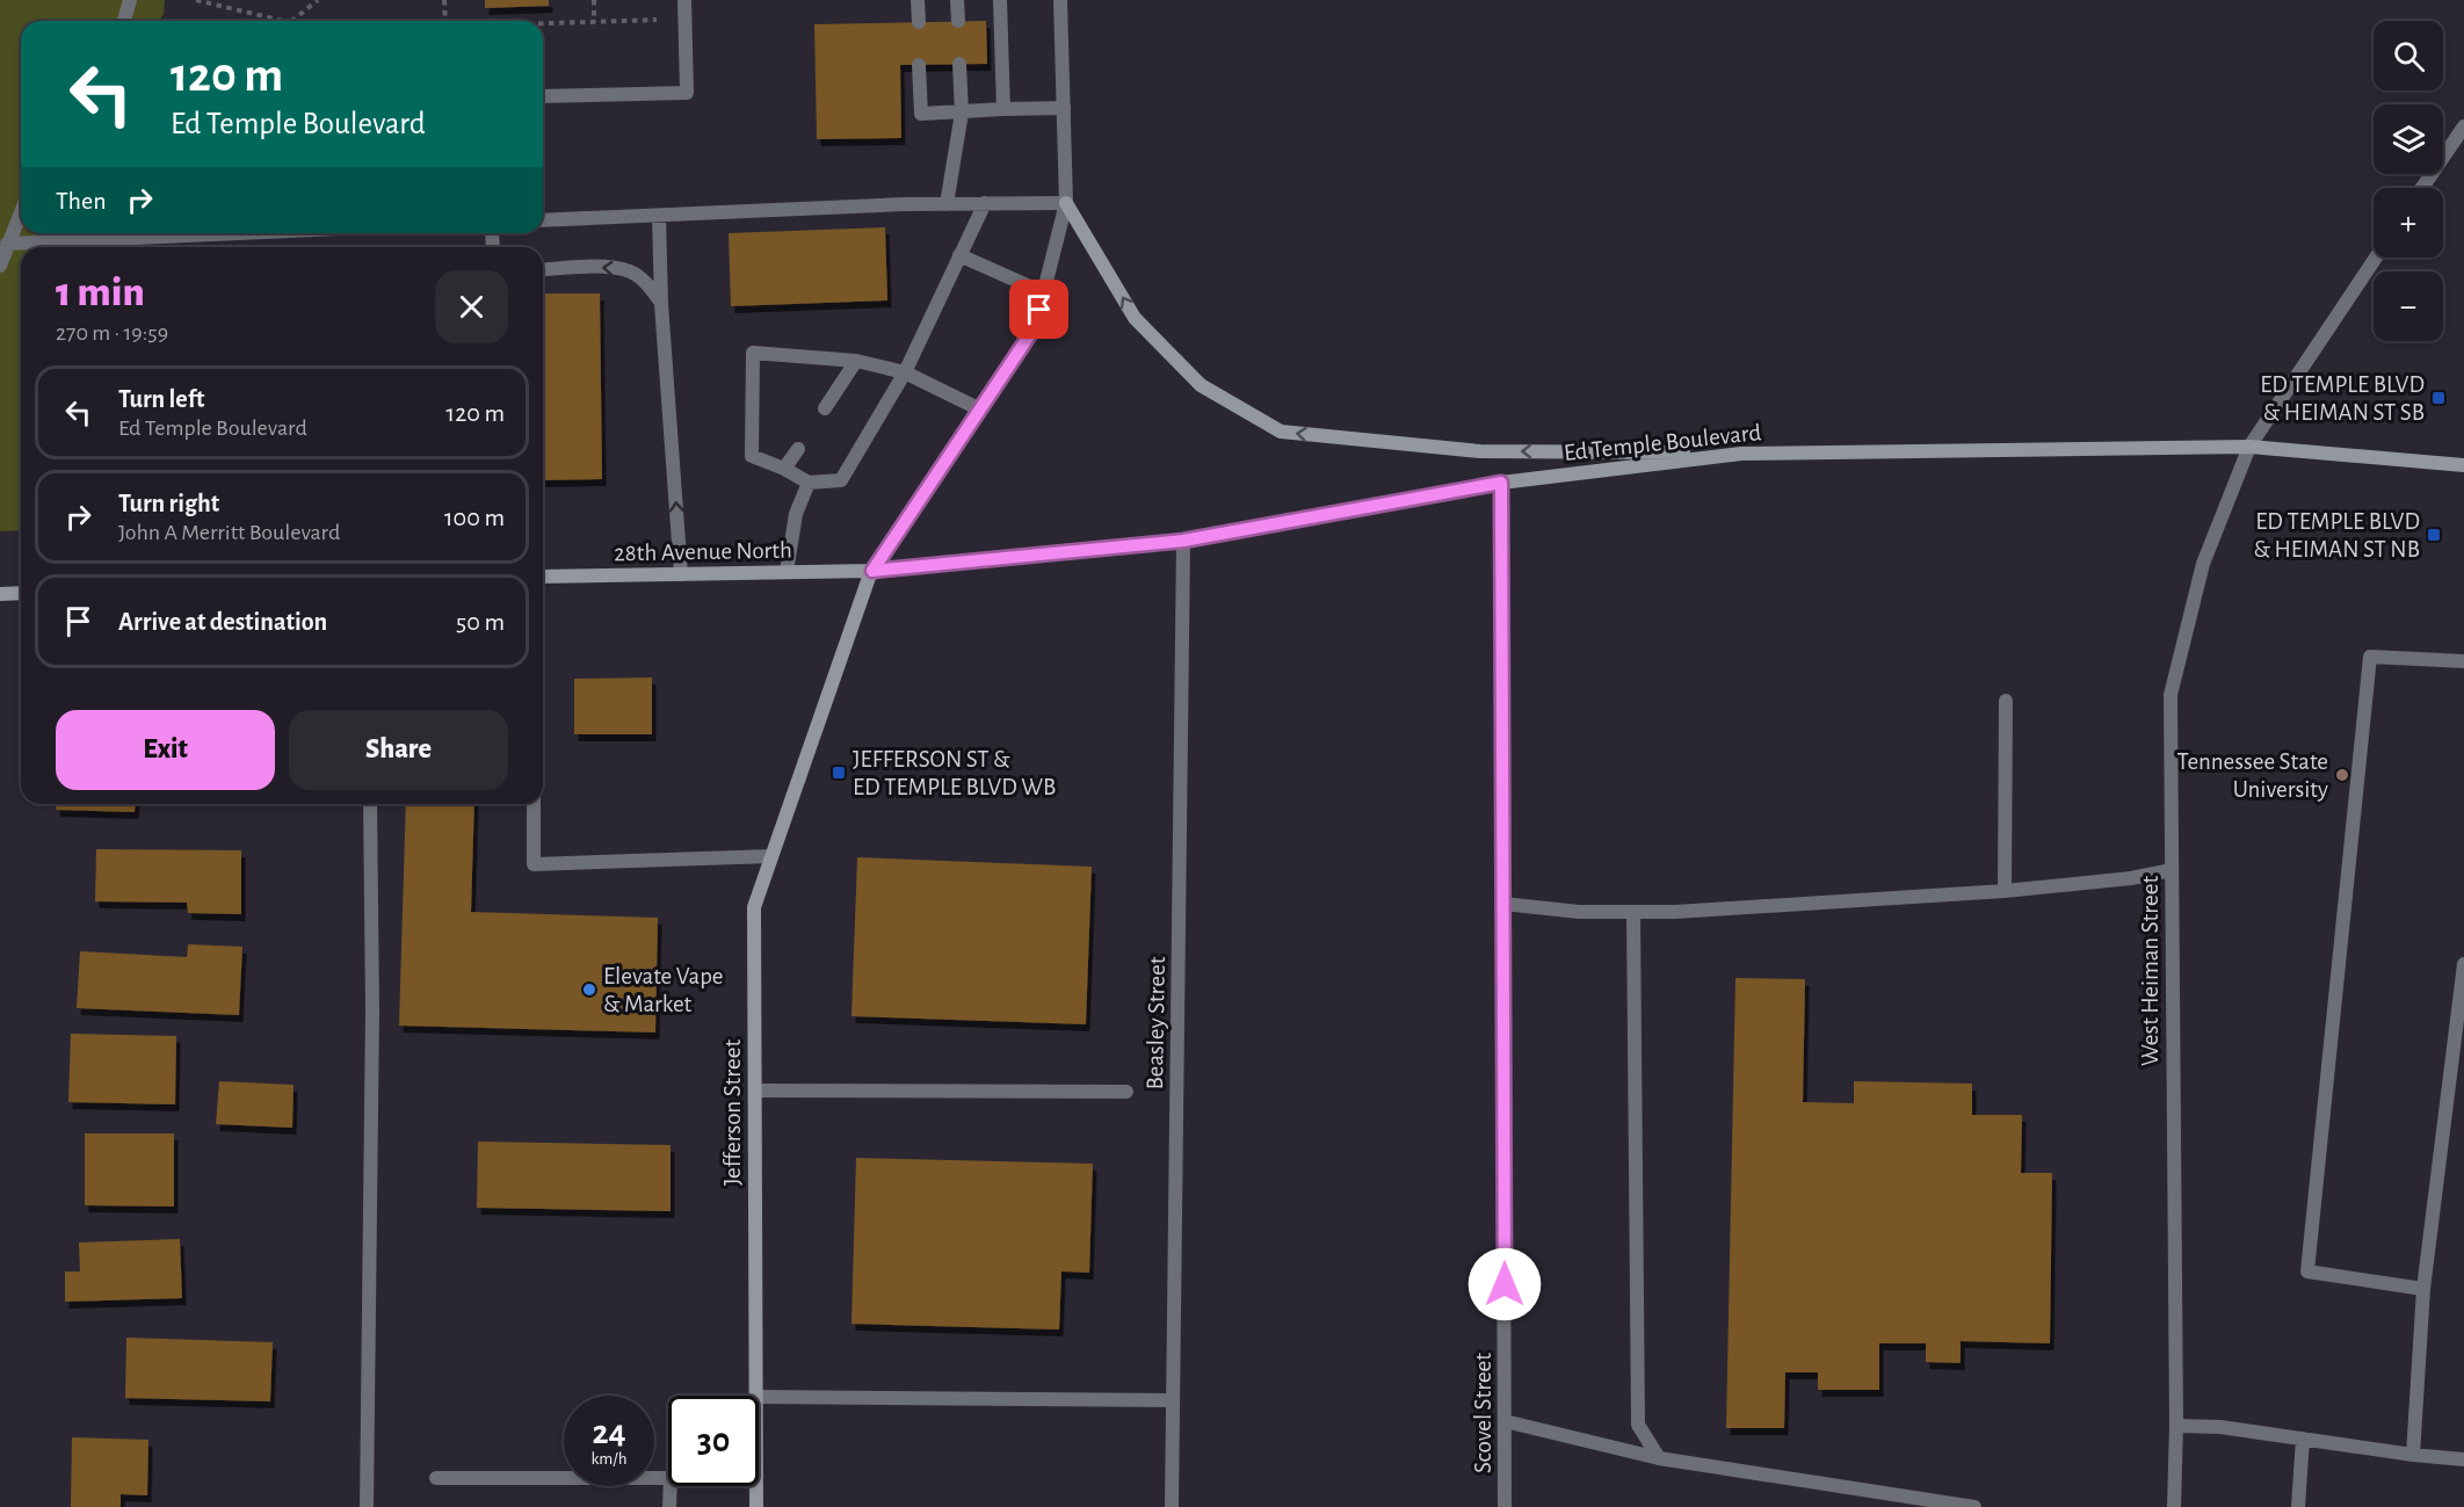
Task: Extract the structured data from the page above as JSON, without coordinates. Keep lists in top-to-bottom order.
{
  "streets": {
    "main road": ["Ed Temple Boulevard", "28th Avenue North", "Jefferson Street"],
    "street": ["West Heiman Street", "Beasley Street", "Scovel Street"]
  },
  "crossings": [
    ["Ed Temple Boulevard", "28th Avenue North"],
    ["Ed Temple Boulevard", "West Heiman Street"],
    ["Ed Temple Boulevard", "Beasley Street"],
    ["Ed Temple Boulevard", "Jefferson Street"],
    ["Ed Temple Boulevard", "Scovel Street"],
    ["28th Avenue North", "Jefferson Street"]
  ],
  "places": {
    "transit": ["ED TEMPLE BLVD & HEIMAN ST SB", "ED TEMPLE BLVD & HEIMAN ST NB", "JEFFERSON ST & ED TEMPLE BLVD WB"],
    "other": ["Tennessee State University", "Elevate Vape & Market"]
  },
  "page": {
    "map_buttons": ["+", "−"],
    "turn": ["120 m", "Ed Temple Boulevard"],
    "then": "Then",
    "heading": ["1 min", "270 m · 19:59"],
    "list": [
      {
        "name": "Turn left",
        "note": "Ed Temple Boulevard",
        "value": "120 m"
      },
      {
        "name": "Turn right",
        "note": "John A Merritt Boulevard",
        "value": "100 m"
      },
      {
        "name": "Arrive at destination",
        "value": "50 m"
      }
    ],
    "buttons": ["Exit", "Share"],
    "speed": "24 km/h",
    "limit": "30"
  }
}
